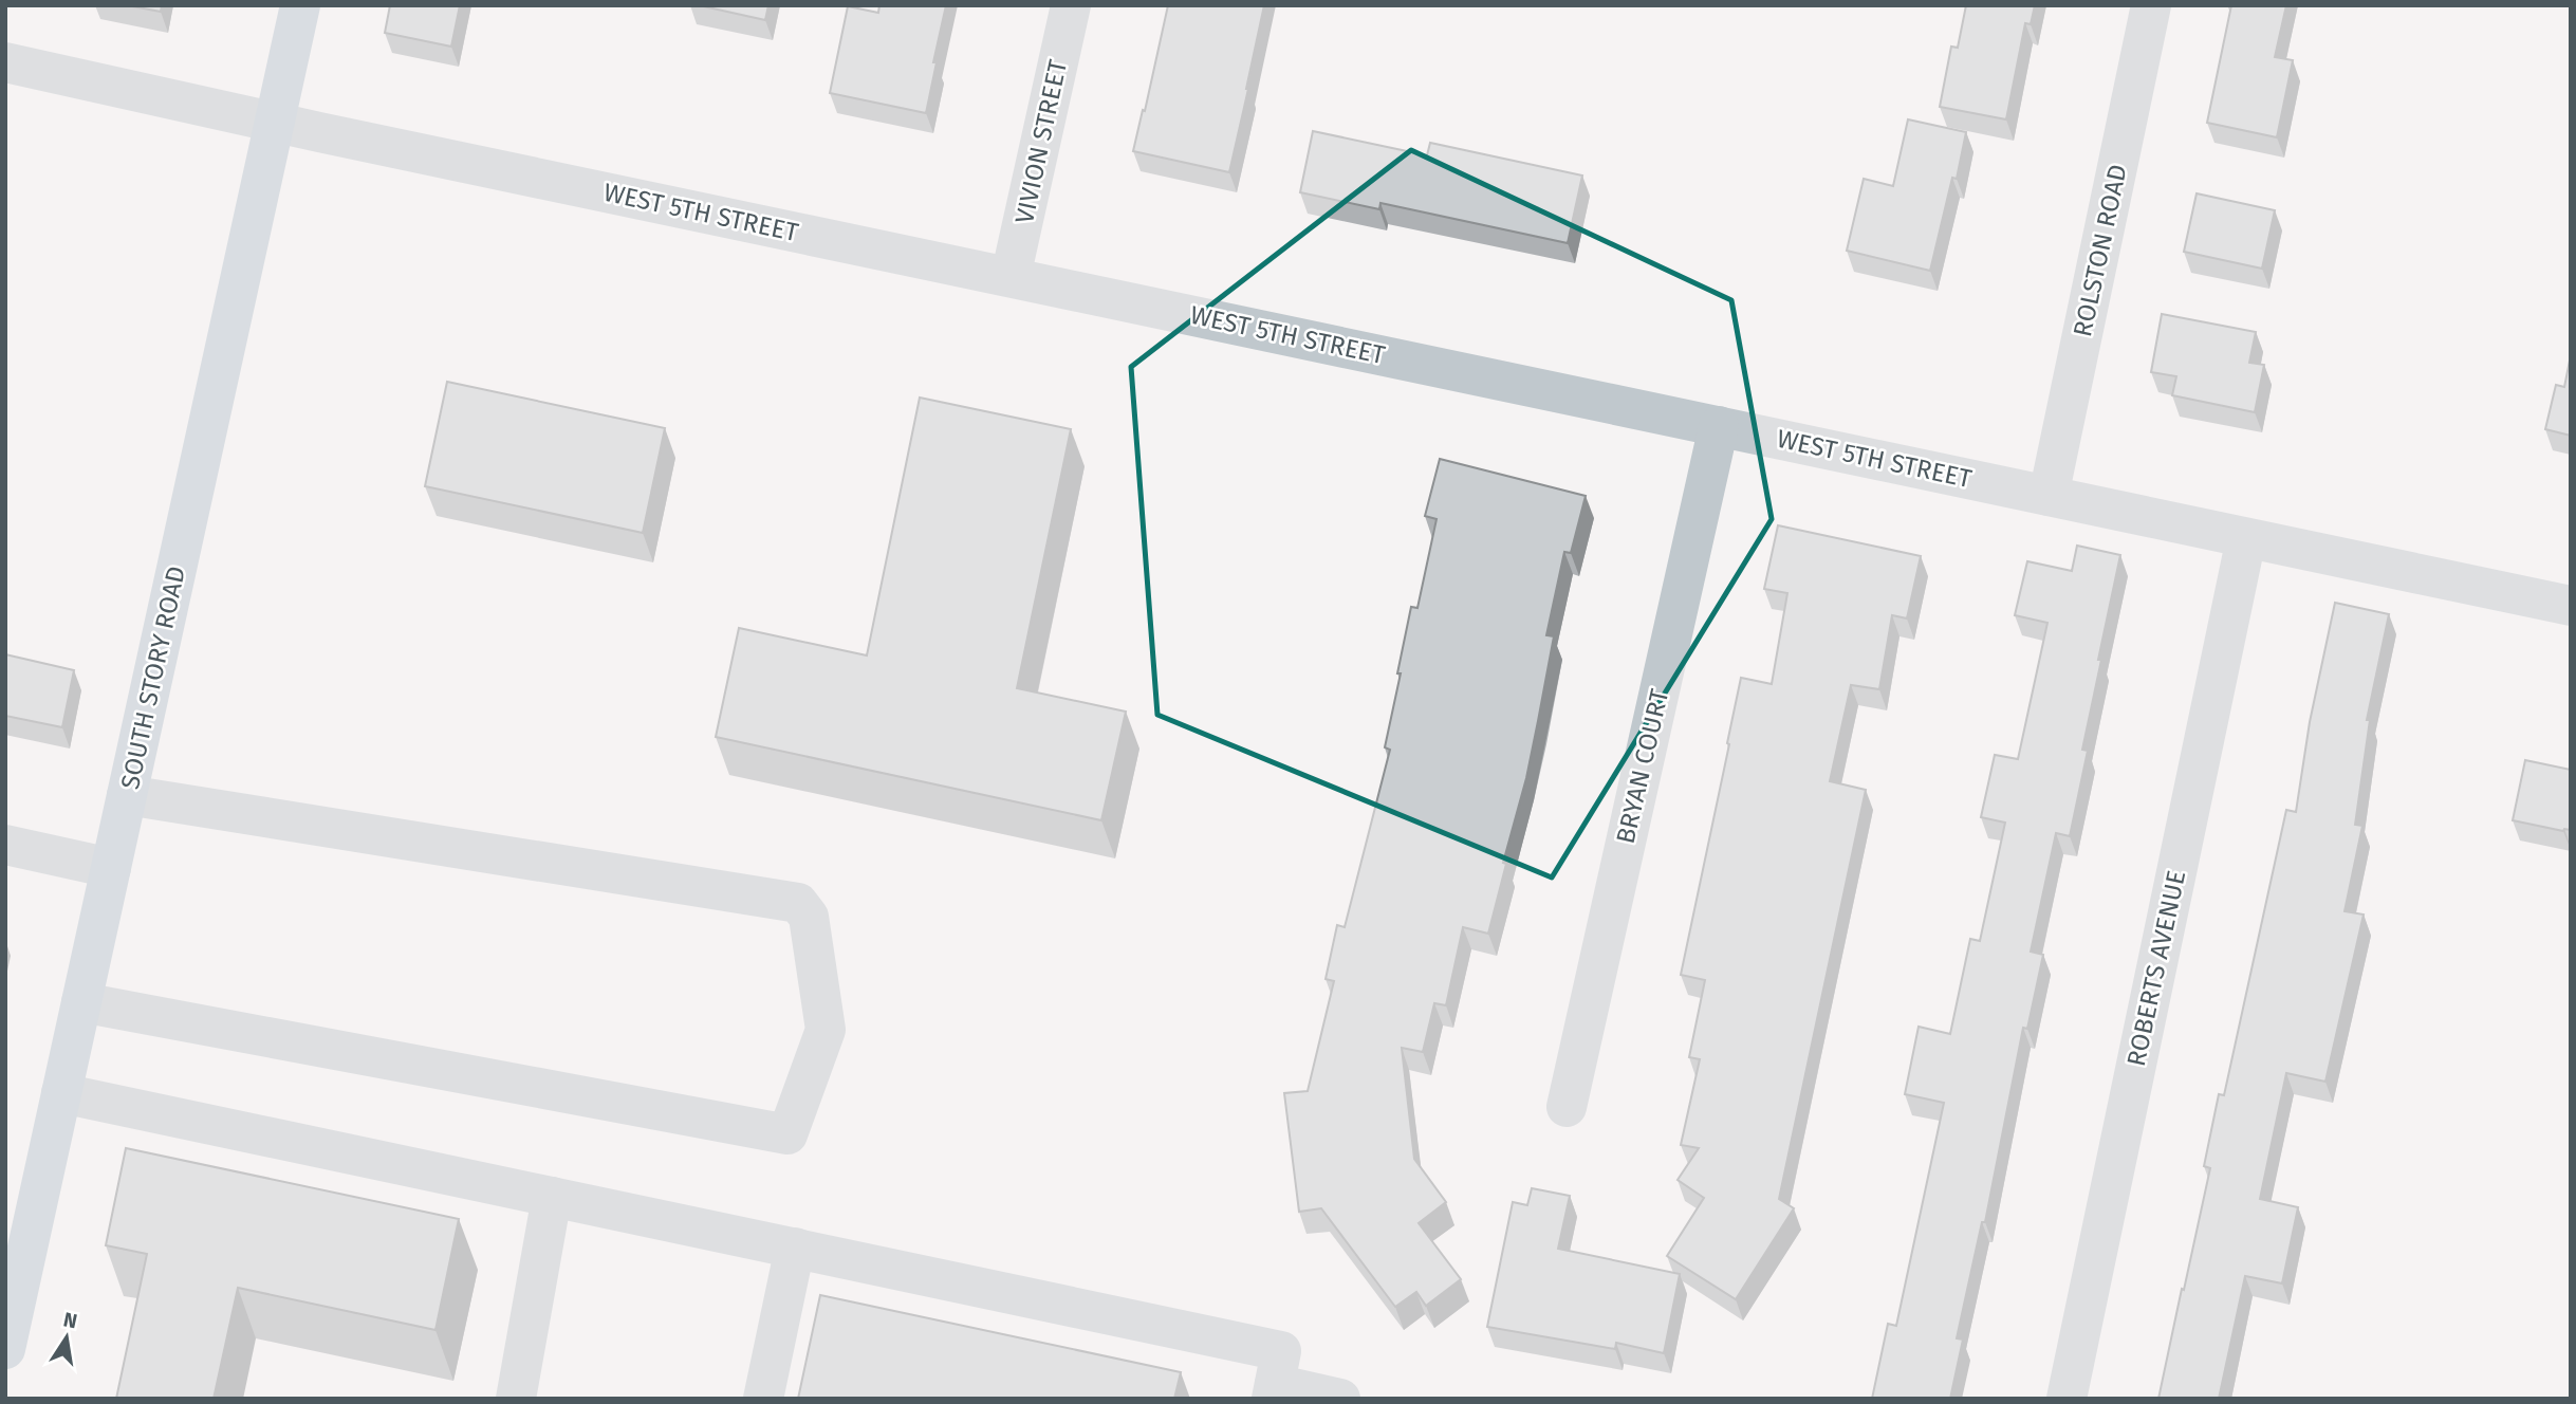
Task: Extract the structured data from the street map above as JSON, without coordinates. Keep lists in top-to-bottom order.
{
  "streets": {
    "main road": ["SOUTH STORY ROAD"],
    "street": [
      "VIVION STREET",
      "WEST 5TH STREET",
      "ROLSTON ROAD",
      "BRYAN COURT",
      "ROBERTS AVENUE"
    ]
  },
  "crossings": [
    ["VIVION STREET", "WEST 5TH STREET"],
    ["WEST 5TH STREET", "ROLSTON ROAD"],
    ["WEST 5TH STREET", "SOUTH STORY ROAD"],
    ["WEST 5TH STREET", "BRYAN COURT"],
    ["WEST 5TH STREET", "ROBERTS AVENUE"]
  ],
  "north": "top"
}
